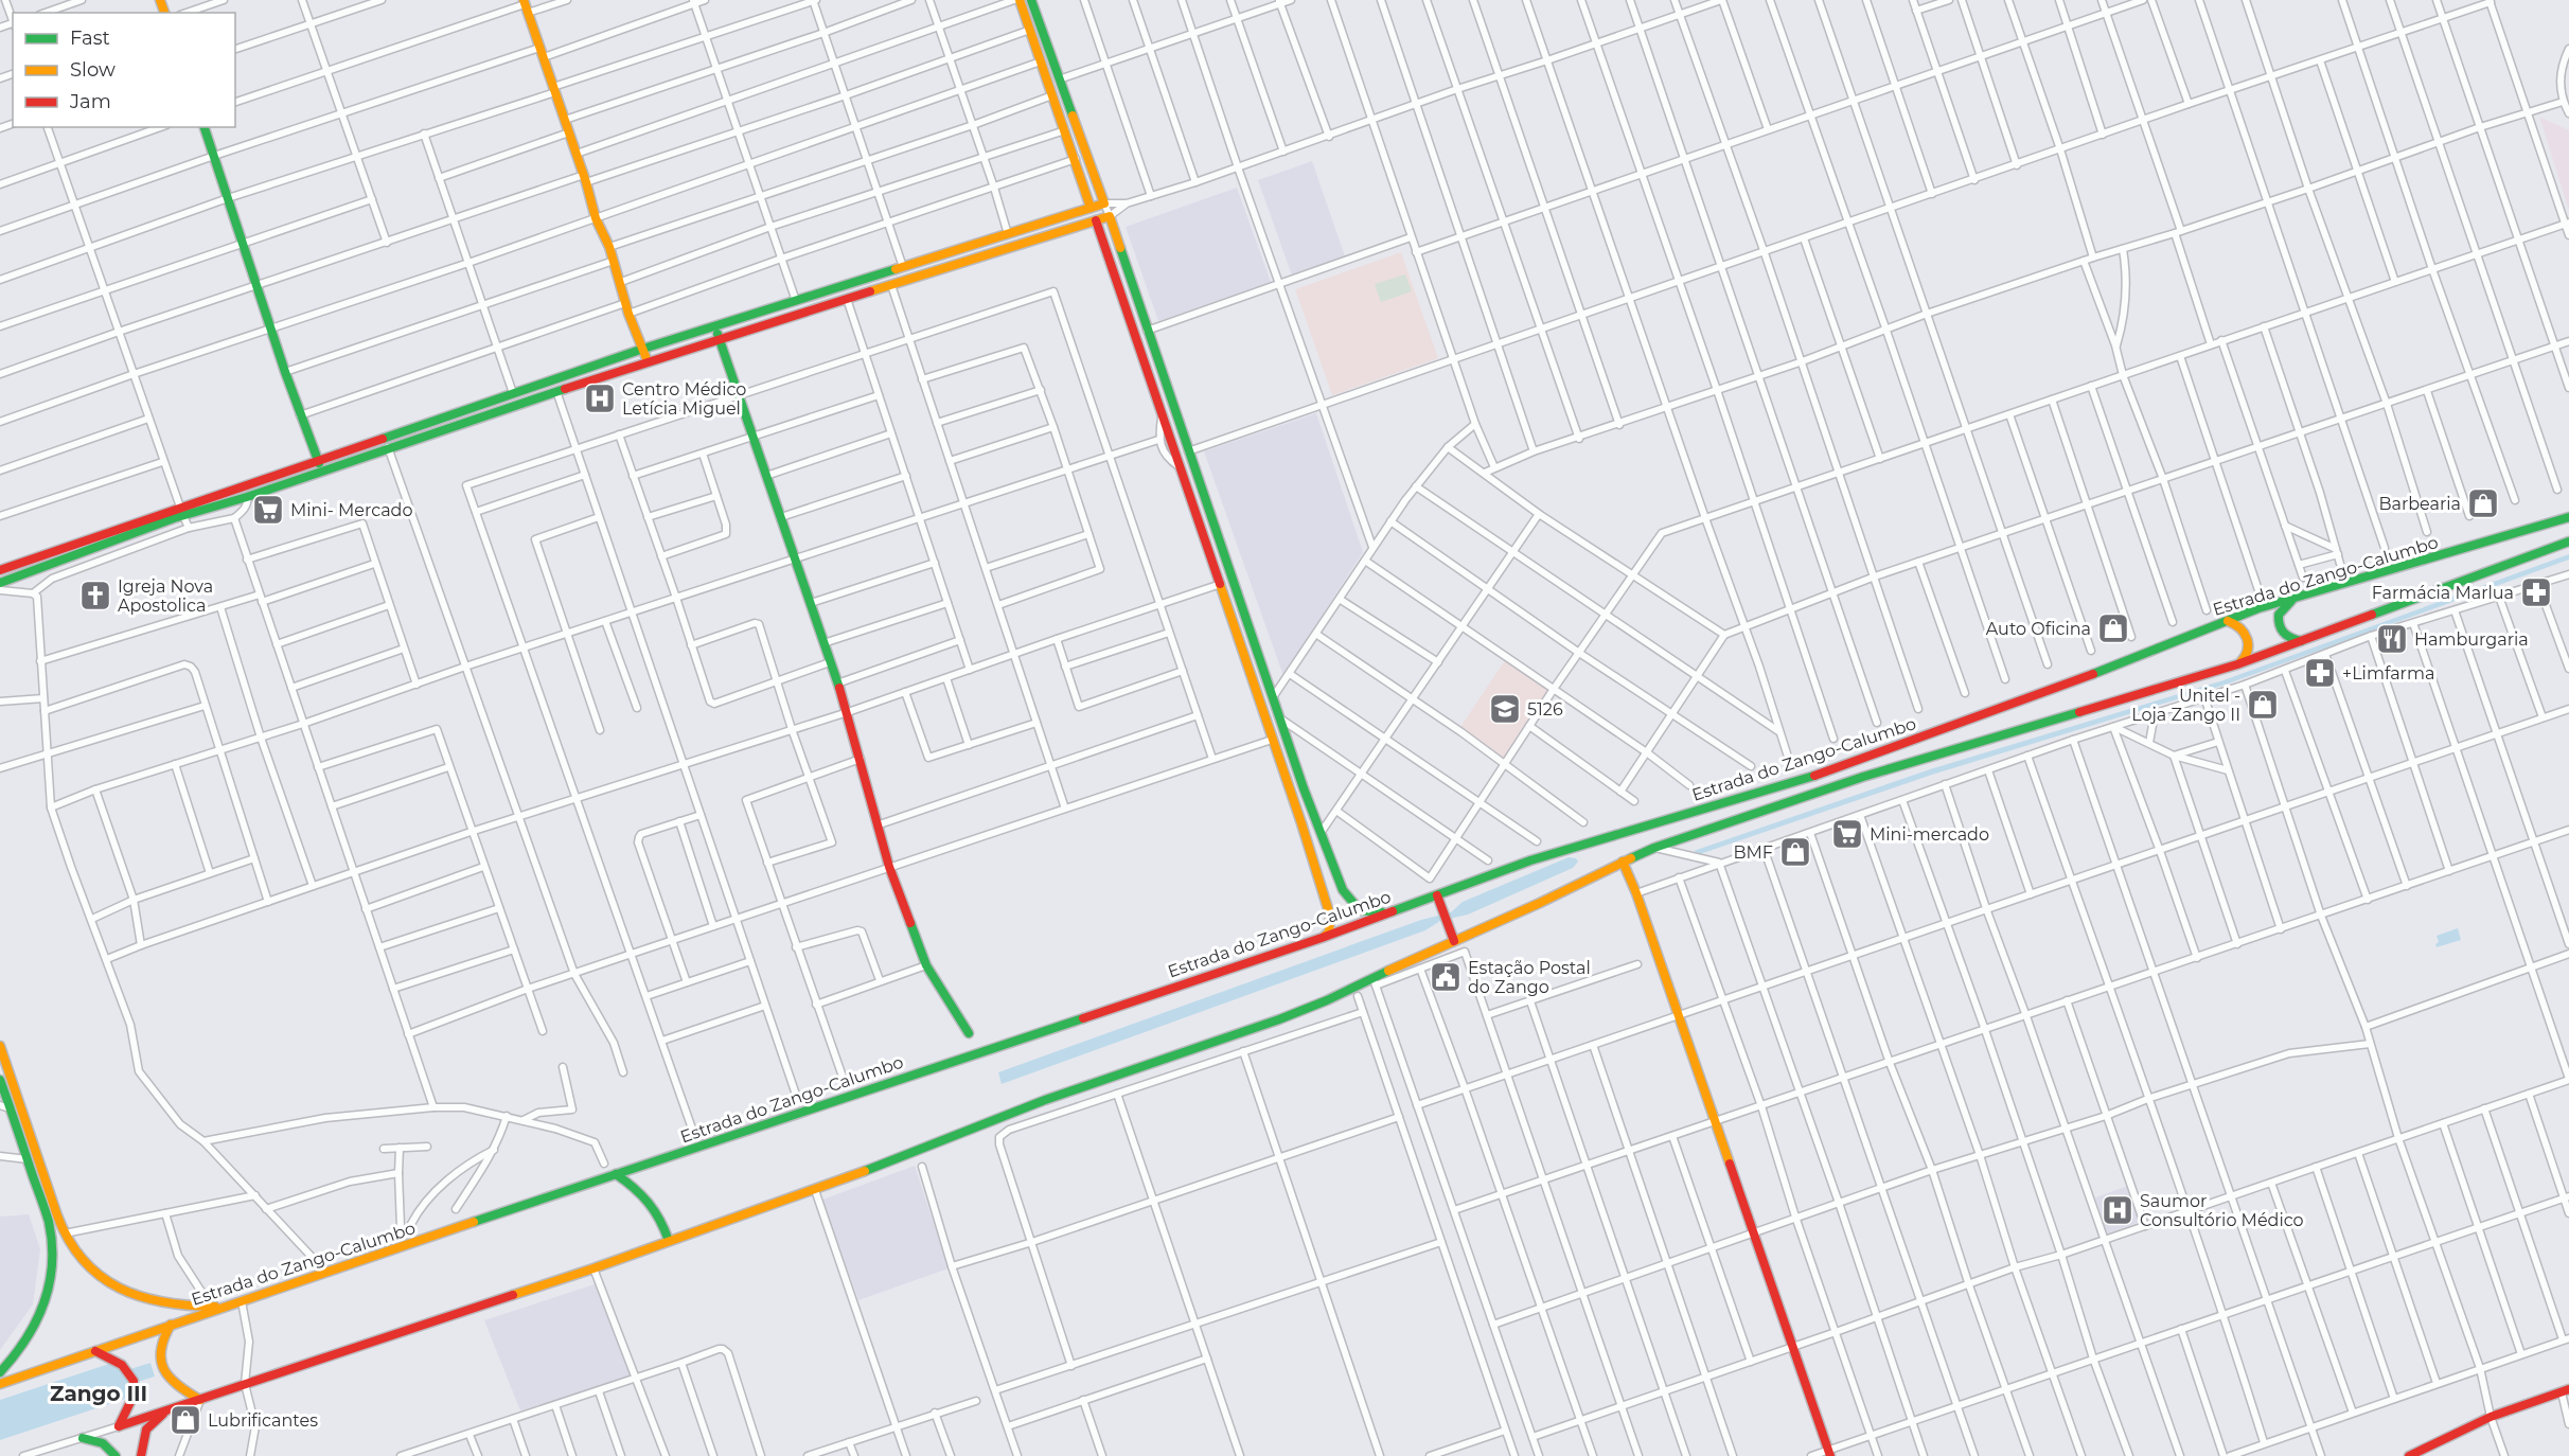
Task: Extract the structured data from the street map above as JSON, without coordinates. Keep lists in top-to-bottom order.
{
  "streets": {
    "street": ["Estrada do Zango-Calumbo"]
  },
  "districts": ["Zango III"],
  "places": {
    "hospital": ["Centro Médico Letícia Miguel", "Saumor Consultório Médico"],
    "shop": [
      "Barbearia",
      "Auto Oficina",
      "Unitel - Loja Zango II",
      "BMF",
      "Lubrificantes"
    ],
    "supermarket": ["Mini- Mercado", "Mini-mercado"],
    "pharmacy": ["Farmácia Marlua", "+Limfarma"],
    "church": ["Igreja Nova Apostolica"],
    "restaurant": ["Hamburgaria"],
    "school or university": ["5126"],
    "public building": ["Estação Postal do Zango"]
  },
  "legend": ["Fast", "Slow", "Jam"]
}
